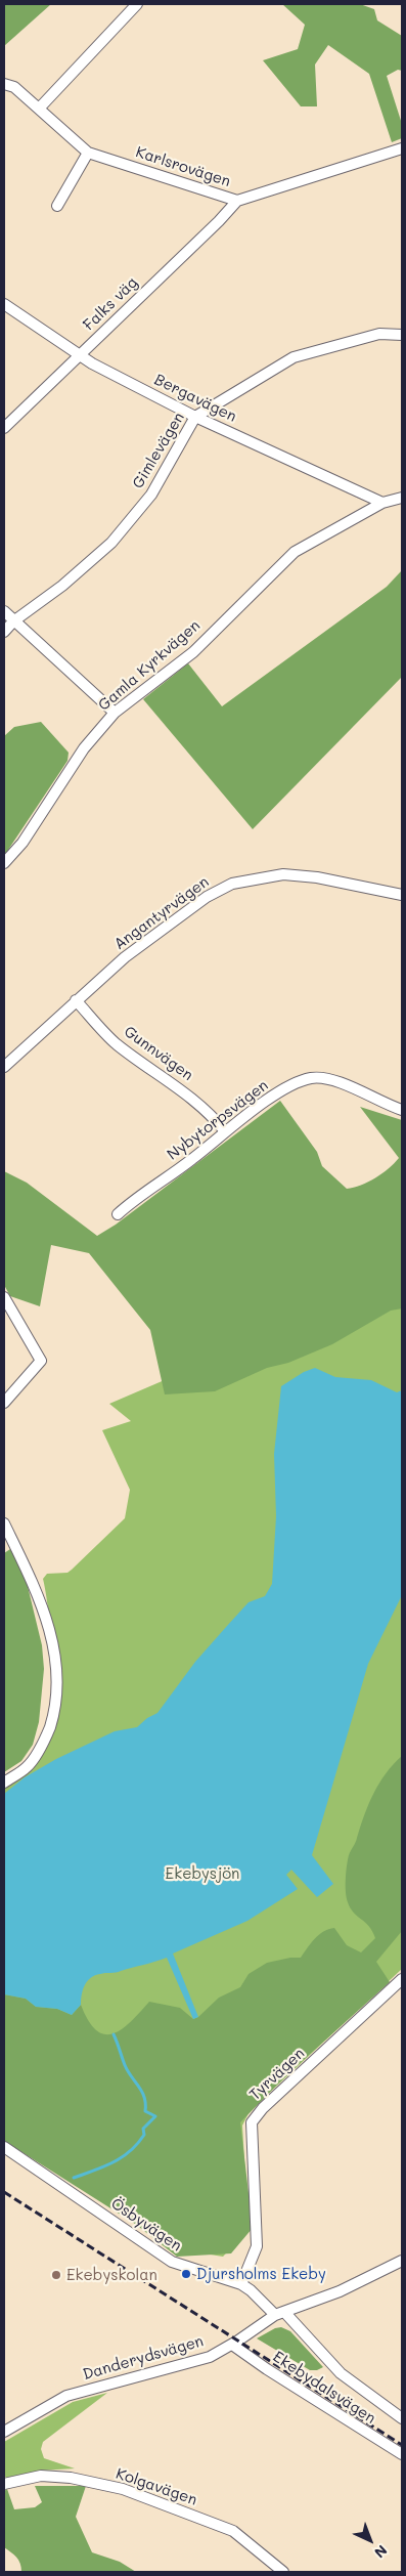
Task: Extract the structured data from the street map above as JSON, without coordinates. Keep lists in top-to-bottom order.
{
  "streets": {
    "street": [
      "Karlsrovägen",
      "Falks väg",
      "Bergavägen",
      "Gimlevägen",
      "Gamla Kyrkvägen",
      "Angantyrvägen",
      "Gunnvägen",
      "Nybytorpsvägen",
      "Tyrvägen",
      "Ösbyvägen",
      "Danderydsvägen",
      "Ekebydalsvägen",
      "Kolgavägen"
    ]
  },
  "crossings": [
    ["Karlsrovägen", "Falks väg"],
    ["Falks väg", "Bergavägen"],
    ["Bergavägen", "Gimlevägen"],
    ["Bergavägen", "Gamla Kyrkvägen"],
    ["Angantyrvägen", "Gunnvägen"],
    ["Gunnvägen", "Nybytorpsvägen"],
    ["Tyrvägen", "Ösbyvägen"],
    ["Ösbyvägen", "Danderydsvägen"],
    ["Danderydsvägen", "Ekebydalsvägen"]
  ],
  "parks": ["Ekebysjön"],
  "places": ["Djursholms Ekeby", "Ekebyskolan"],
  "north": "bottom right"
}
